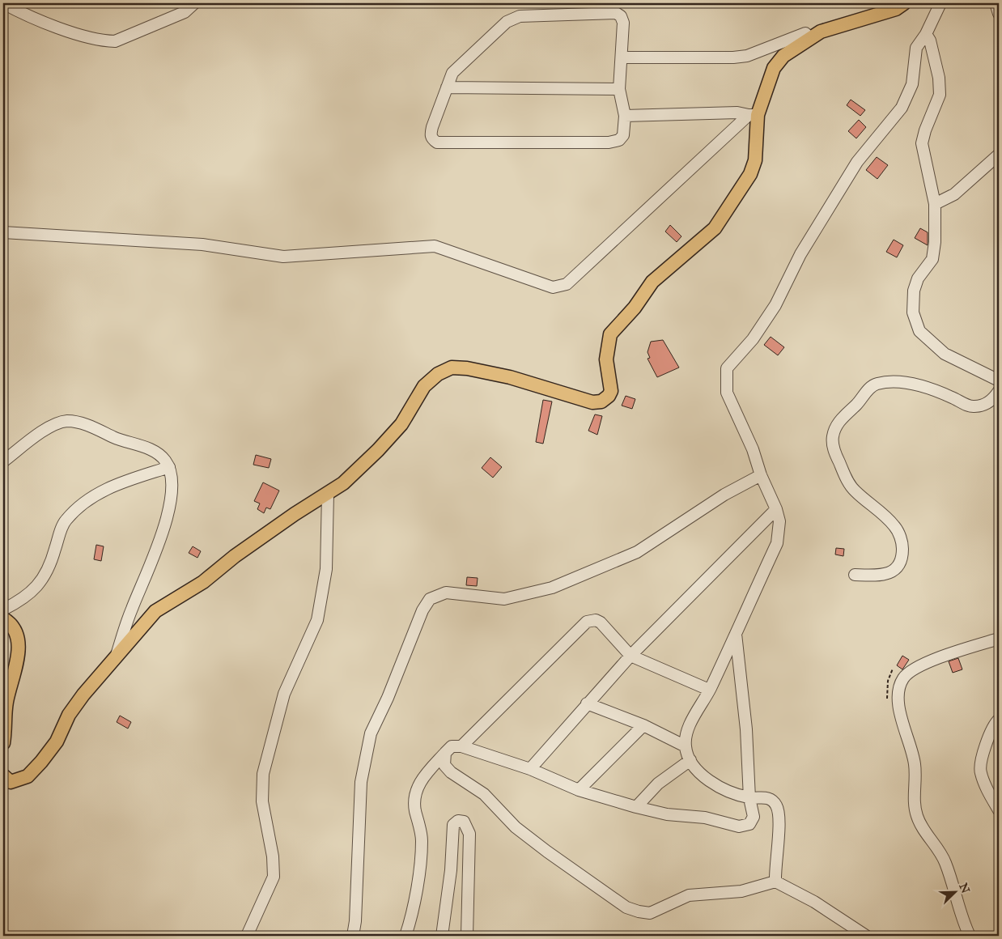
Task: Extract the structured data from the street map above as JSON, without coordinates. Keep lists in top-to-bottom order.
{
  "north": "top right"
}
